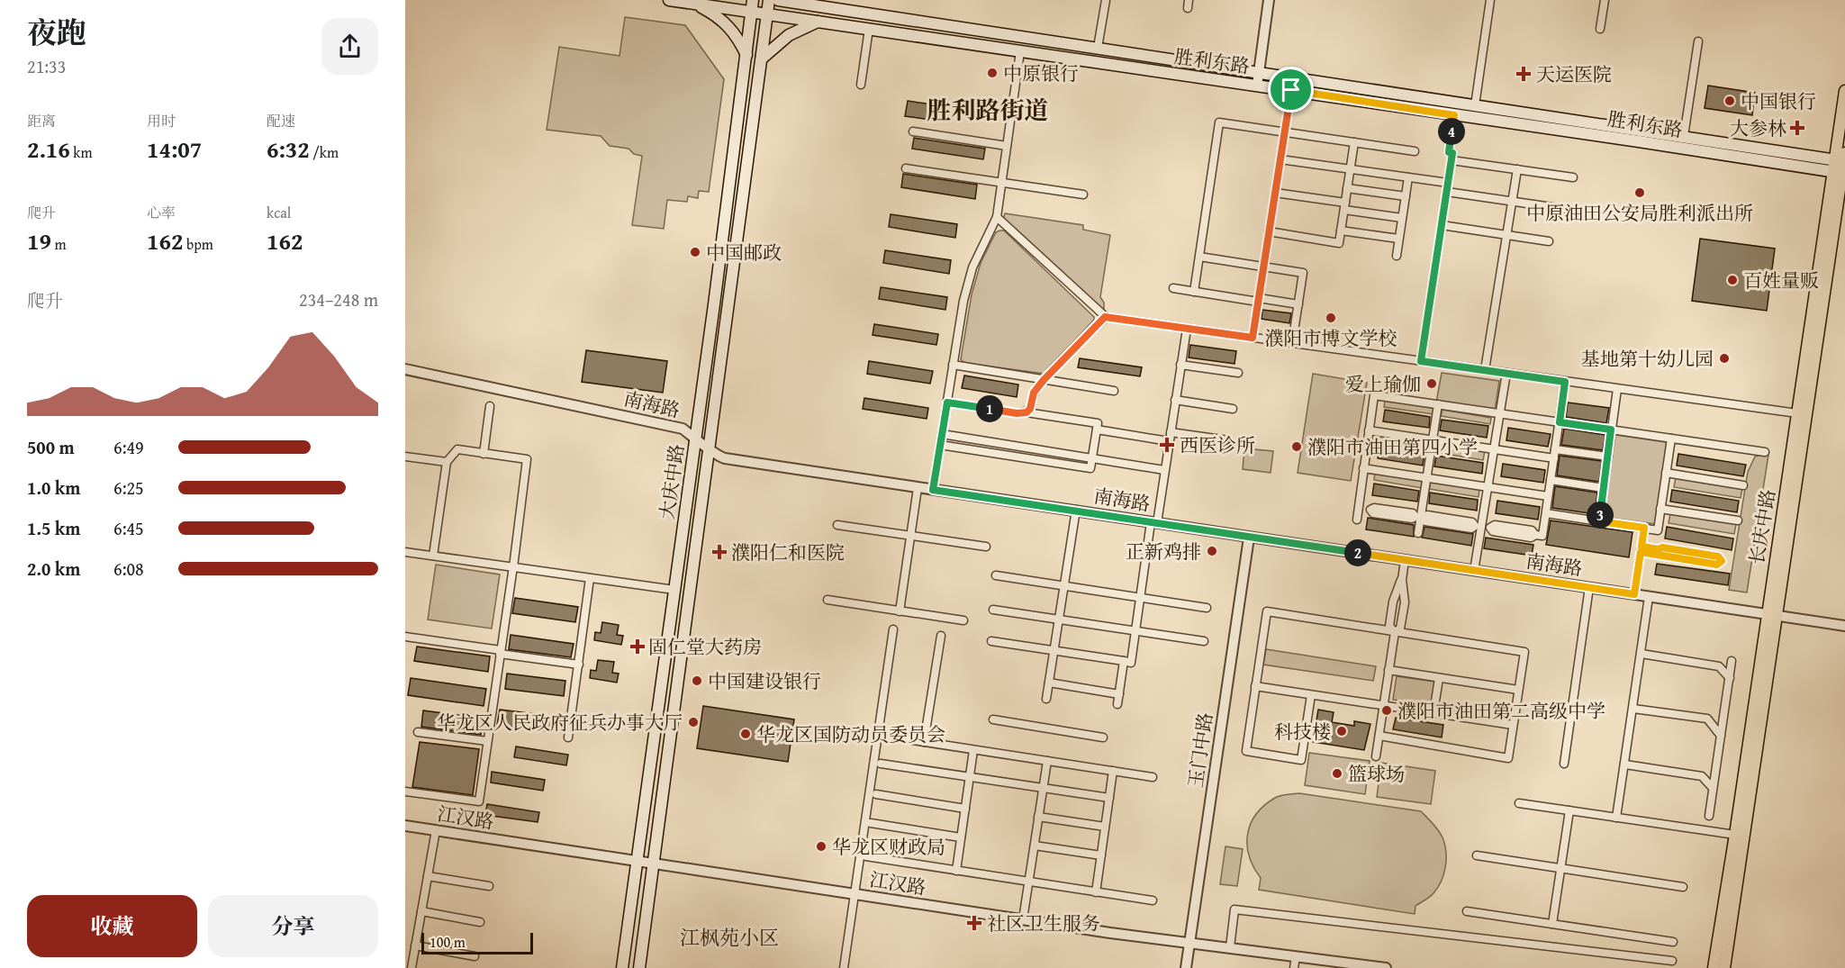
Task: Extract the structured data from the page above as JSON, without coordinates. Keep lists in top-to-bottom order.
{
  "streets": {
    "main road": ["胜利东路", "大庆中路", "长庆中路"],
    "street": ["南海路", "玉门中路", "江汉路"]
  },
  "crossings": [
    ["胜利东路", "大庆中路"],
    ["胜利东路", "长庆中路"],
    ["南海路", "大庆中路"],
    ["南海路", "长庆中路"],
    ["南海路", "玉门中路"],
    ["大庆中路", "江汉路"],
    ["玉门中路", "江汉路"]
  ],
  "districts": ["胜利路街道", "江枫苑小区"],
  "places": {
    "other": [
      "中原银行",
      "中国银行",
      "中原油田公安局胜利派出所",
      "中国邮政",
      "百姓量贩",
      "濮阳市博文学校",
      "基地第十幼儿园",
      "爱上瑜伽",
      "濮阳市油田第四小学",
      "正新鸡排",
      "中国建设银行",
      "濮阳市油田第二高级中学",
      "华龙区人民政府征兵办事大厅",
      "科技楼",
      "华龙区国防动员委员会",
      "篮球场",
      "华龙区财政局"
    ],
    "health": [
      "天运医院",
      "大参林",
      "西医诊所",
      "濮阳仁和医院",
      "固仁堂大药房",
      "社区卫生服务"
    ]
  },
  "scale_bar": "100 m",
  "page": {
    "heading": ["夜跑", "21:33"],
    "stats": [
      ["距离", "2.16 km"],
      ["用时", "14:07"],
      ["配速", "6:32 /km"],
      ["爬升", "19 m"],
      ["心率", "162 bpm"],
      ["kcal", "162"]
    ],
    "pins": [
      "4",
      "1",
      "3",
      "2"
    ],
    "chart": ["爬升", "234–248 m"],
    "list": [
      {
        "name": "500 m",
        "note": "6:49"
      },
      {
        "name": "1.0 km",
        "note": "6:25"
      },
      {
        "name": "1.5 km",
        "note": "6:45"
      },
      {
        "name": "2.0 km",
        "note": "6:08"
      }
    ],
    "buttons": ["收藏", "分享"],
    "scale": "100 m"
  }
}
